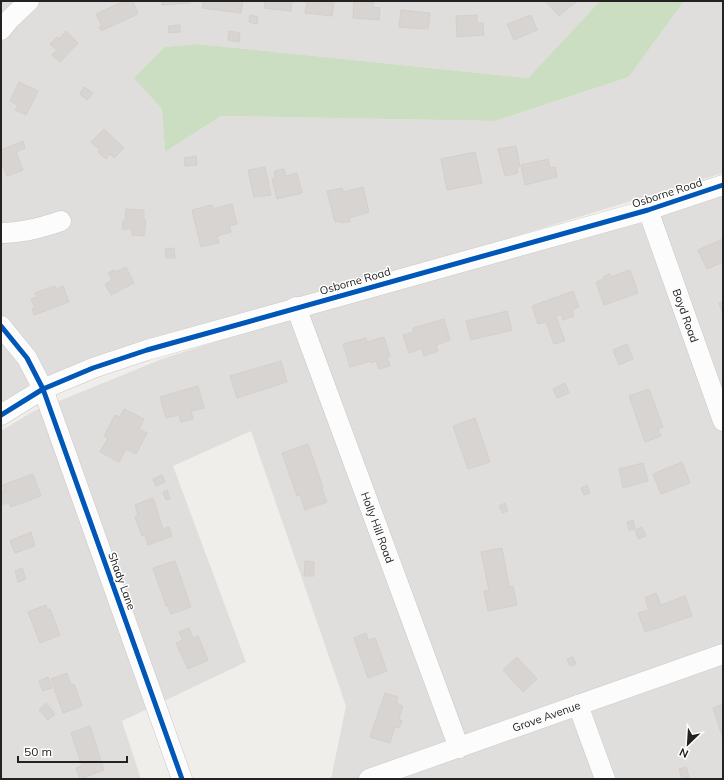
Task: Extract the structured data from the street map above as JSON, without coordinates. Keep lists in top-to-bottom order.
{
  "streets": {
    "street": [
      "Osborne Road",
      "Boyd Road",
      "Holly Hill Road",
      "Shady Lane",
      "Grove Avenue"
    ]
  },
  "crossings": [
    ["Osborne Road", "Boyd Road"],
    ["Osborne Road", "Holly Hill Road"],
    ["Osborne Road", "Shady Lane"],
    ["Holly Hill Road", "Grove Avenue"]
  ],
  "scale_bar": "50 m",
  "north": "bottom left"
}
